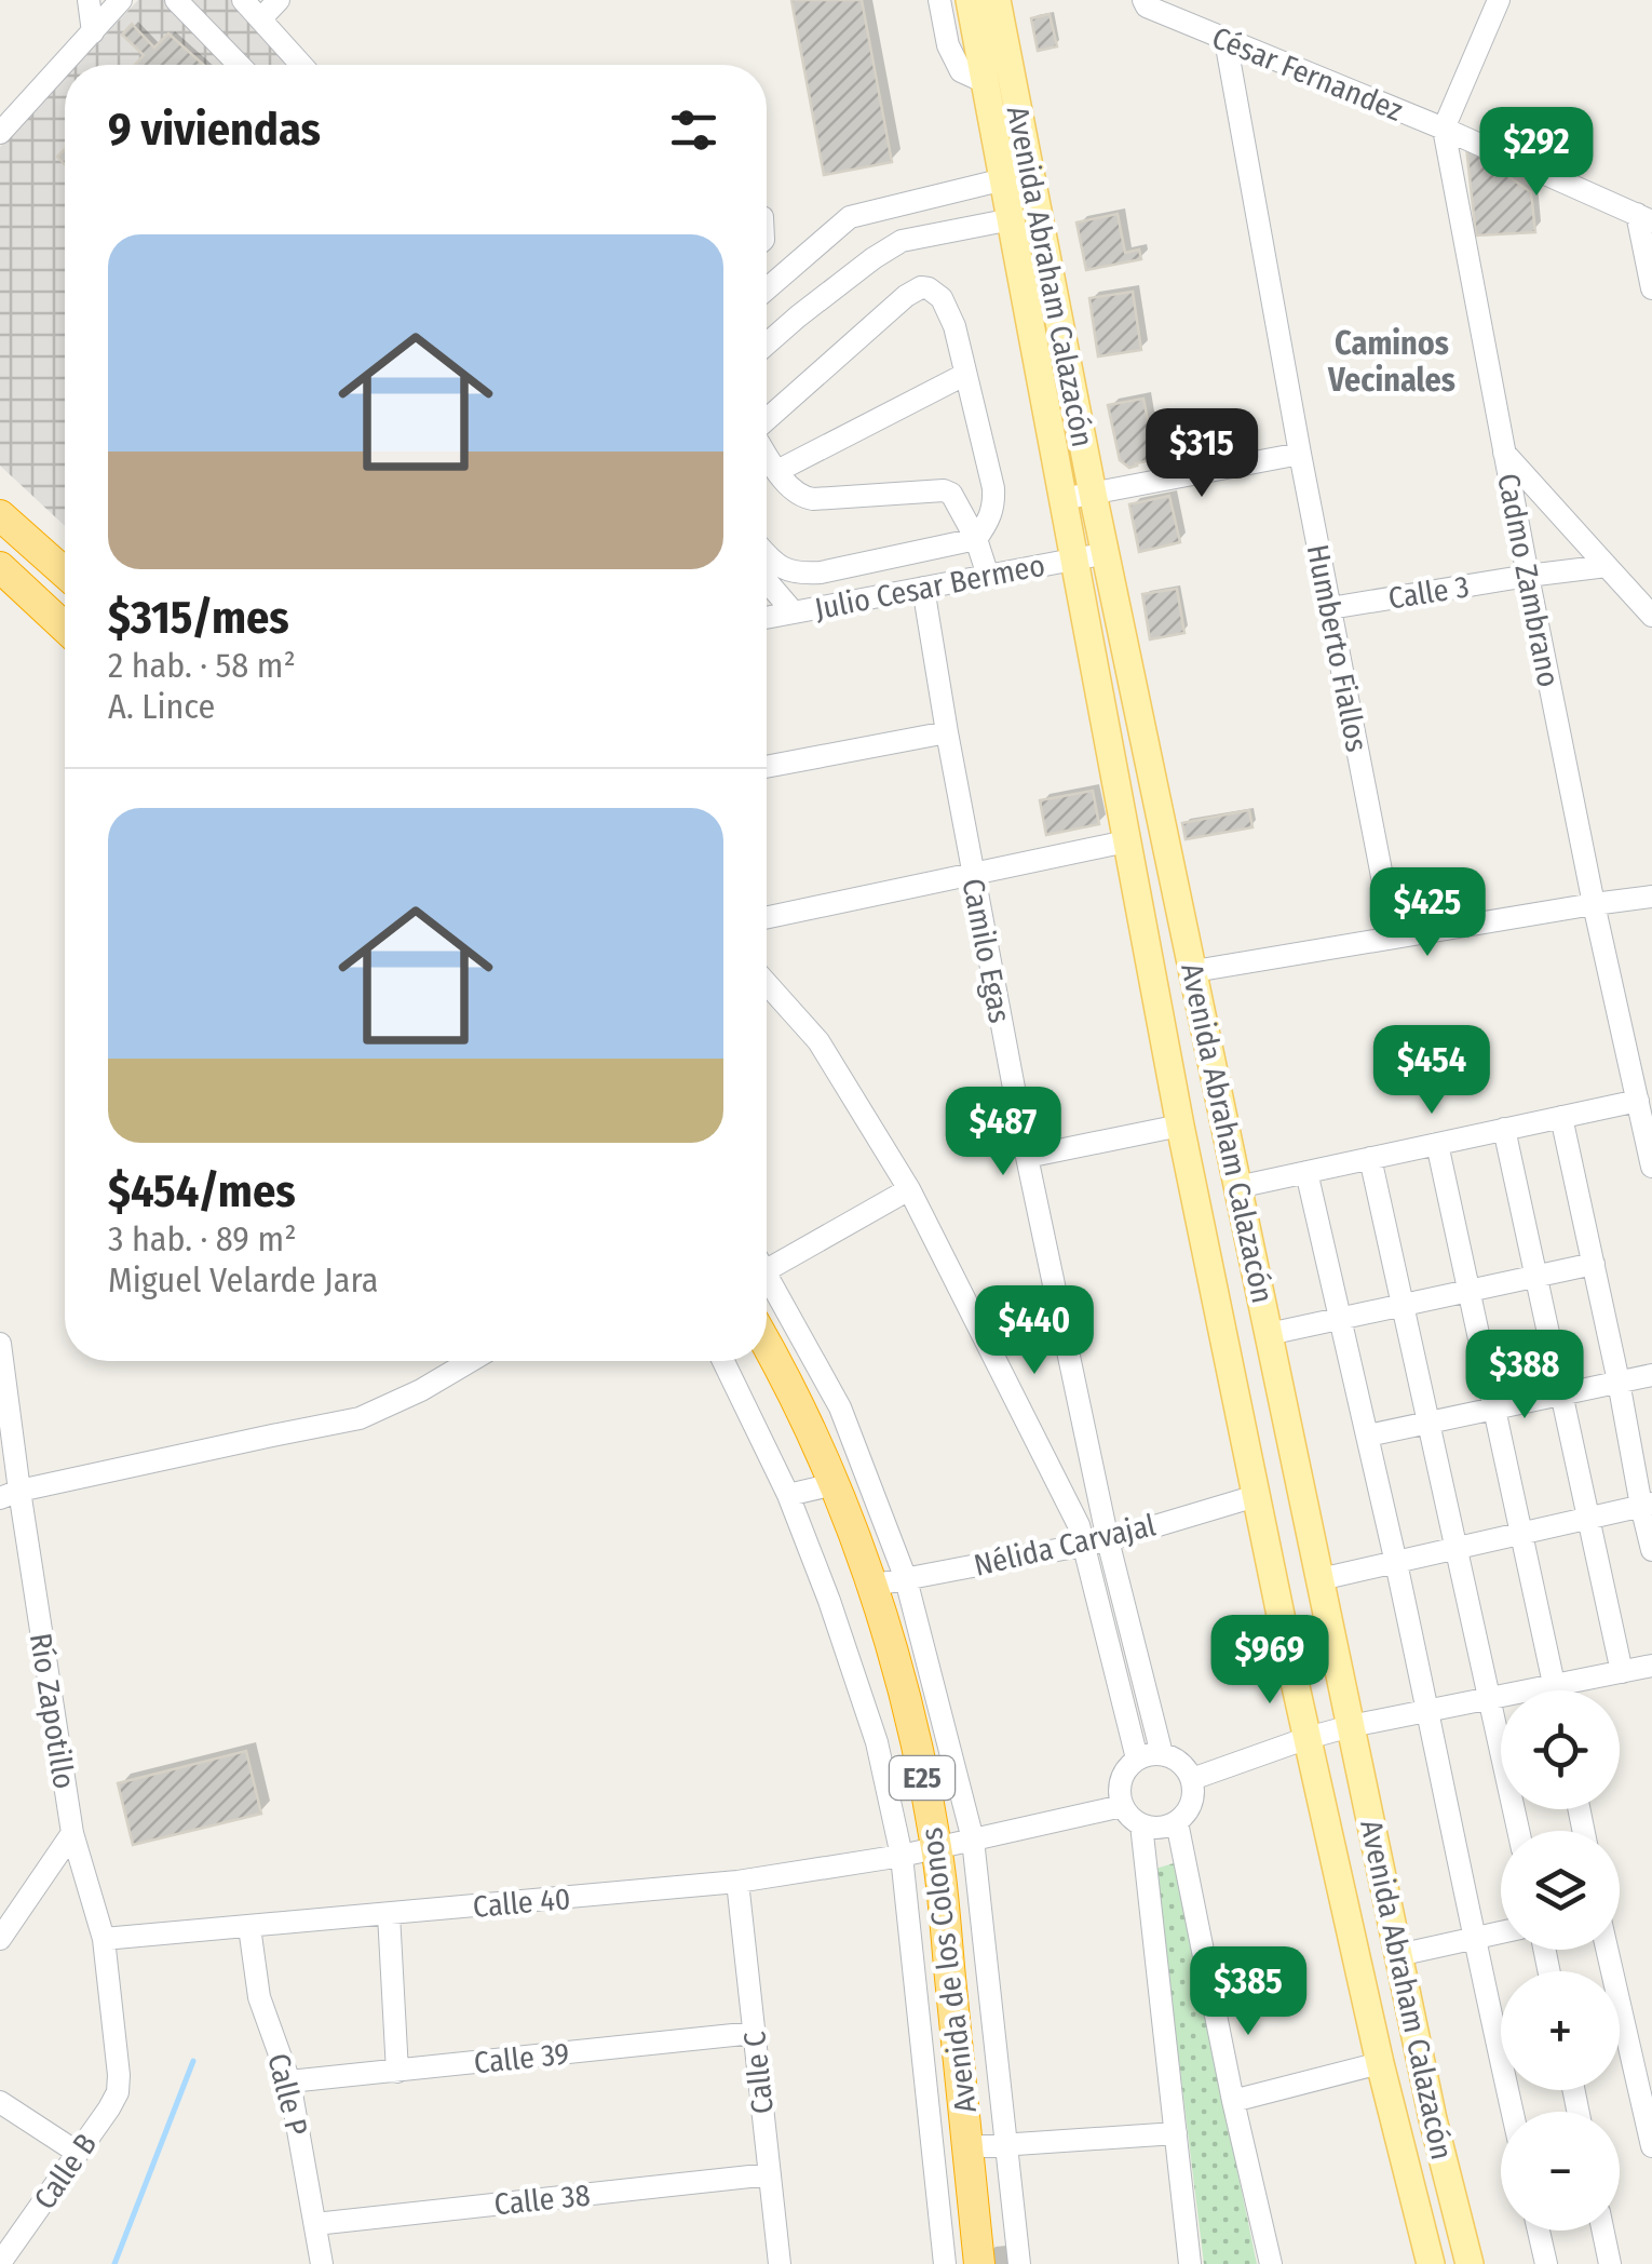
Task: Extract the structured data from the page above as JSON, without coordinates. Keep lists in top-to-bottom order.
{
  "streets": {
    "highway": ["E25", "Avenida de los Colonos"],
    "main road": ["Avenida Abraham Calazacón"],
    "street": [
      "César Fernandez",
      "Cadmo Zambrano",
      "Julio Cesar Bermeo",
      "Calle 3",
      "Humberto Fiallos",
      "Camilo Egas",
      "Nélida Carvajal",
      "Río Zapotillo",
      "Calle 40",
      "Calle 39",
      "Calle C",
      "Calle P",
      "Calle B",
      "Calle 38"
    ]
  },
  "crossings": [
    ["César Fernandez", "Cadmo Zambrano"],
    ["César Fernandez", "Humberto Fiallos"],
    ["Avenida Abraham Calazacón", "Julio Cesar Bermeo"],
    ["Avenida Abraham Calazacón", "Nélida Carvajal"],
    ["Cadmo Zambrano", "Calle 3"],
    ["Julio Cesar Bermeo", "Camilo Egas"],
    ["Calle 3", "Humberto Fiallos"],
    ["Camilo Egas", "Nélida Carvajal"],
    ["Camilo Egas", "Calle 40"],
    ["Nélida Carvajal", "Avenida de los Colonos"],
    ["Río Zapotillo", "Calle 40"],
    ["Río Zapotillo", "Calle B"],
    ["Calle 40", "Avenida de los Colonos"],
    ["Calle 40", "Calle C"],
    ["Calle 40", "Calle P"],
    ["Calle 39", "Calle C"],
    ["Calle 39", "Calle P"],
    ["Calle C", "Calle 38"],
    ["Calle P", "Calle 38"]
  ],
  "districts": ["Caminos Vecinales"],
  "page": {
    "heading": "9 viviendas",
    "price": [
      "$292",
      "$315",
      "$425",
      "$454",
      "$487",
      "$440",
      "$388",
      "$969",
      "$385"
    ],
    "list": [
      {
        "name": "$315/mes",
        "note": "2 hab. · 58 m² · A. Lince"
      },
      {
        "name": "$454/mes",
        "note": "3 hab. · 89 m² · Miguel Velarde Jara"
      }
    ],
    "map_buttons": ["+", "−"]
  }
}
